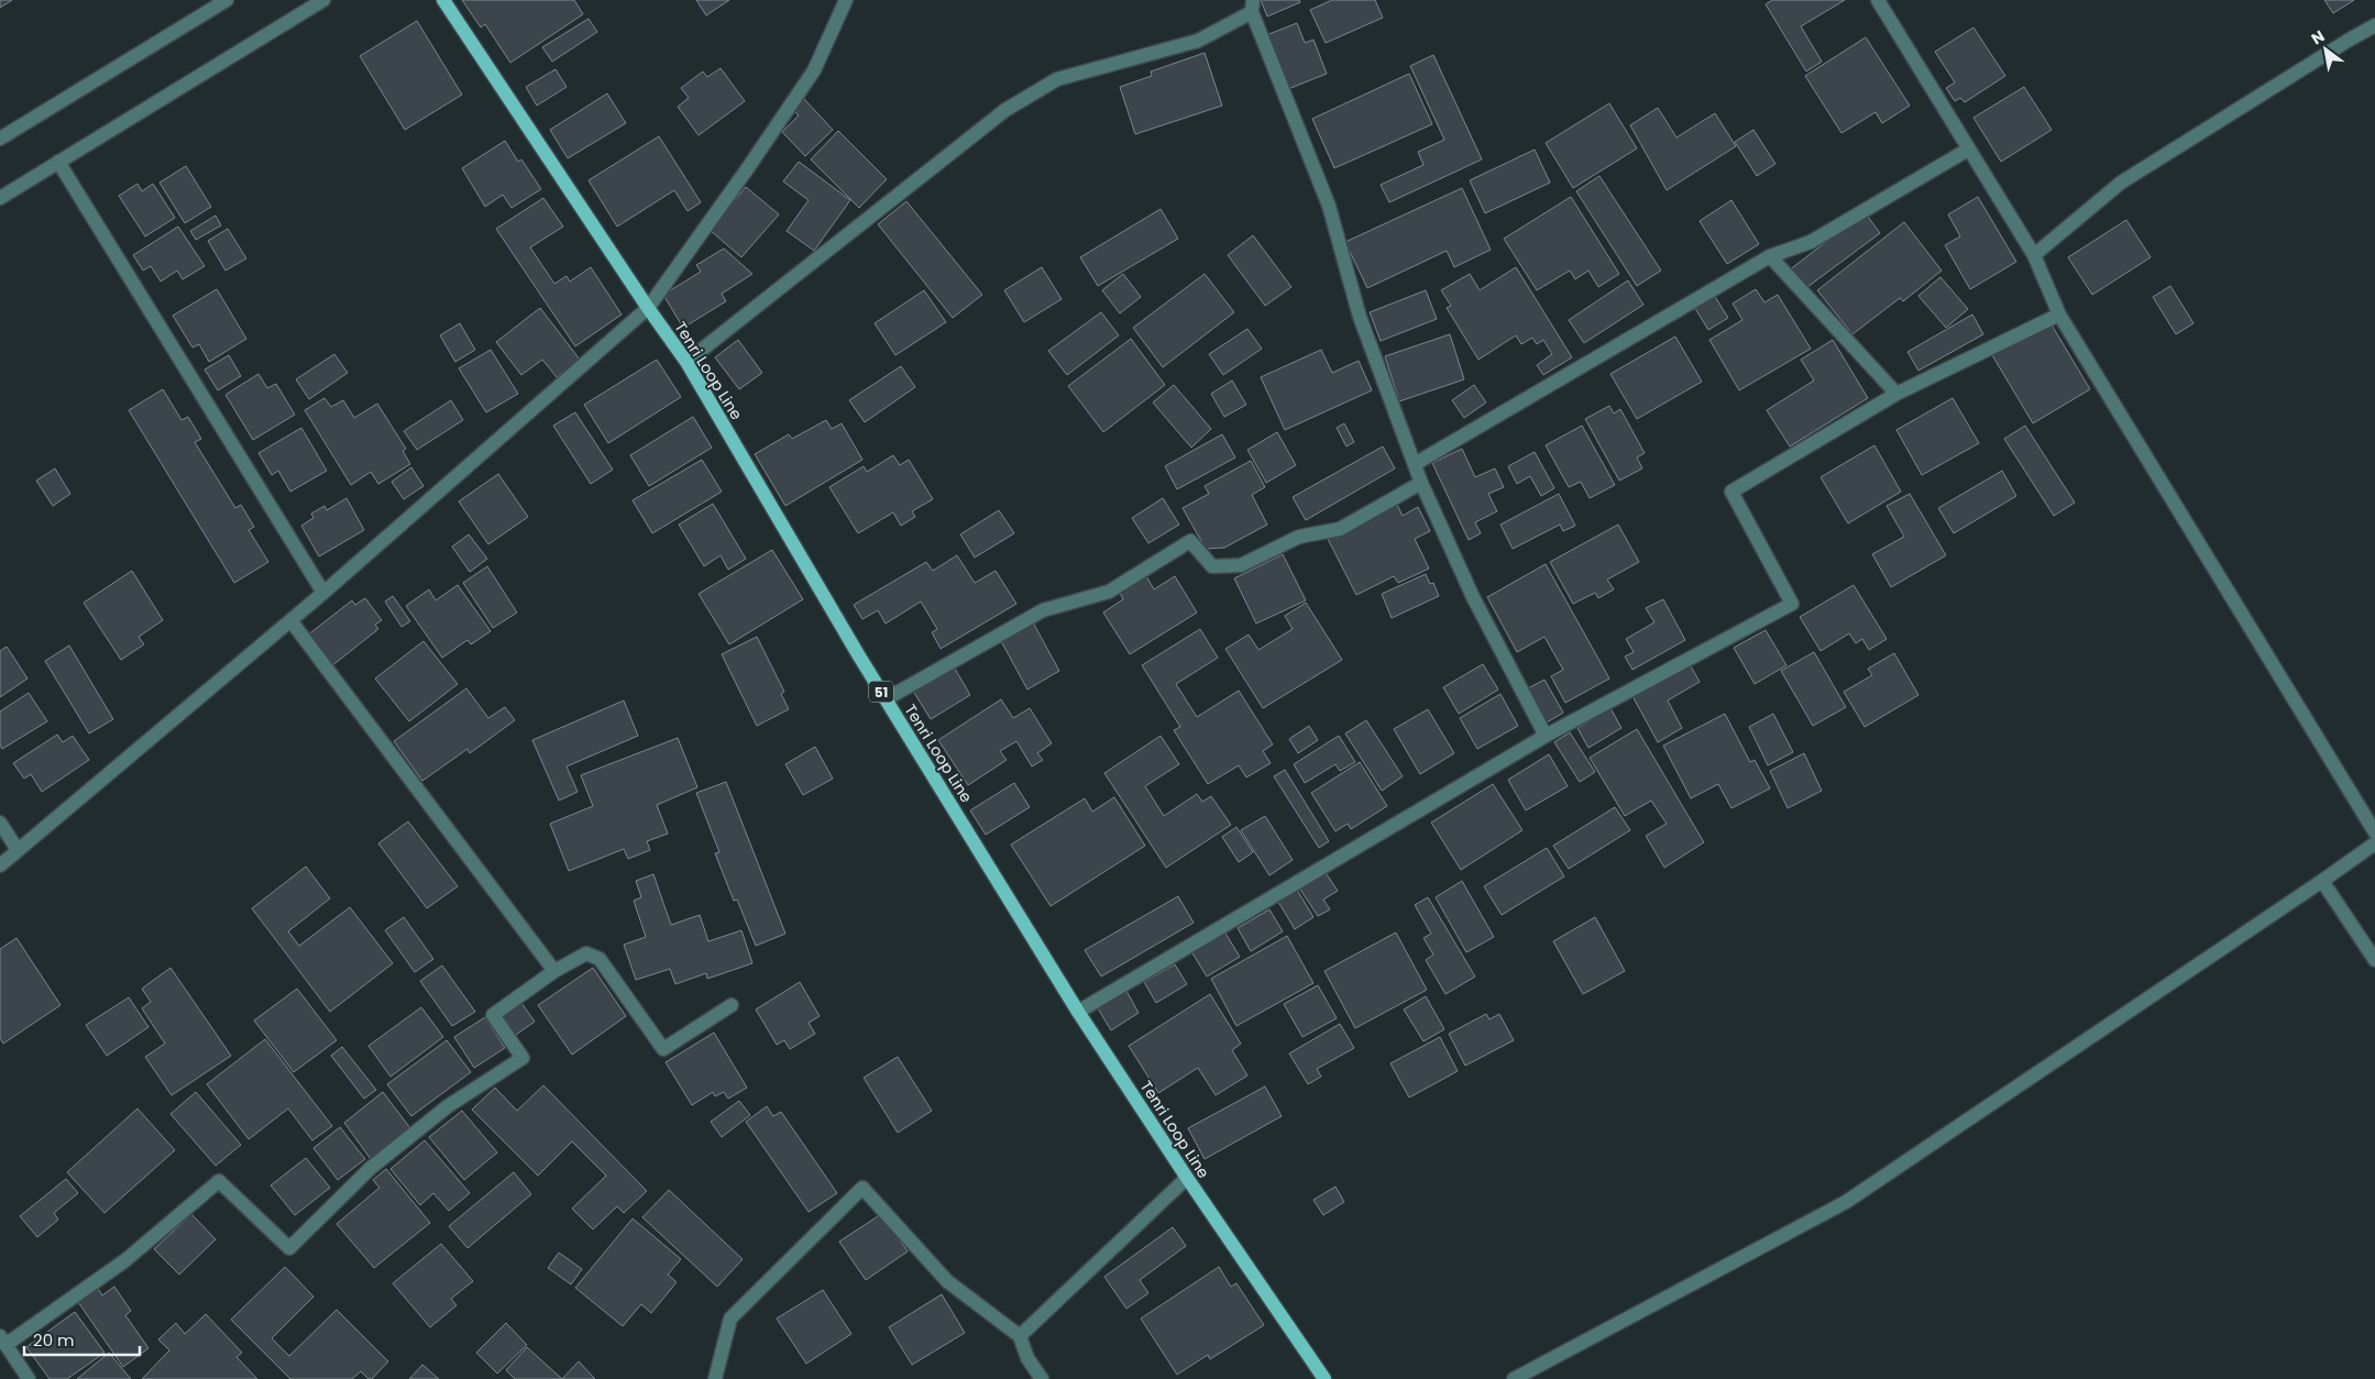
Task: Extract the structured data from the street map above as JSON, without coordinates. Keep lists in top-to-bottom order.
{
  "streets": {
    "main road": ["Tenri Loop Line", "51"]
  },
  "scale_bar": "20 m",
  "north": "top left"
}
